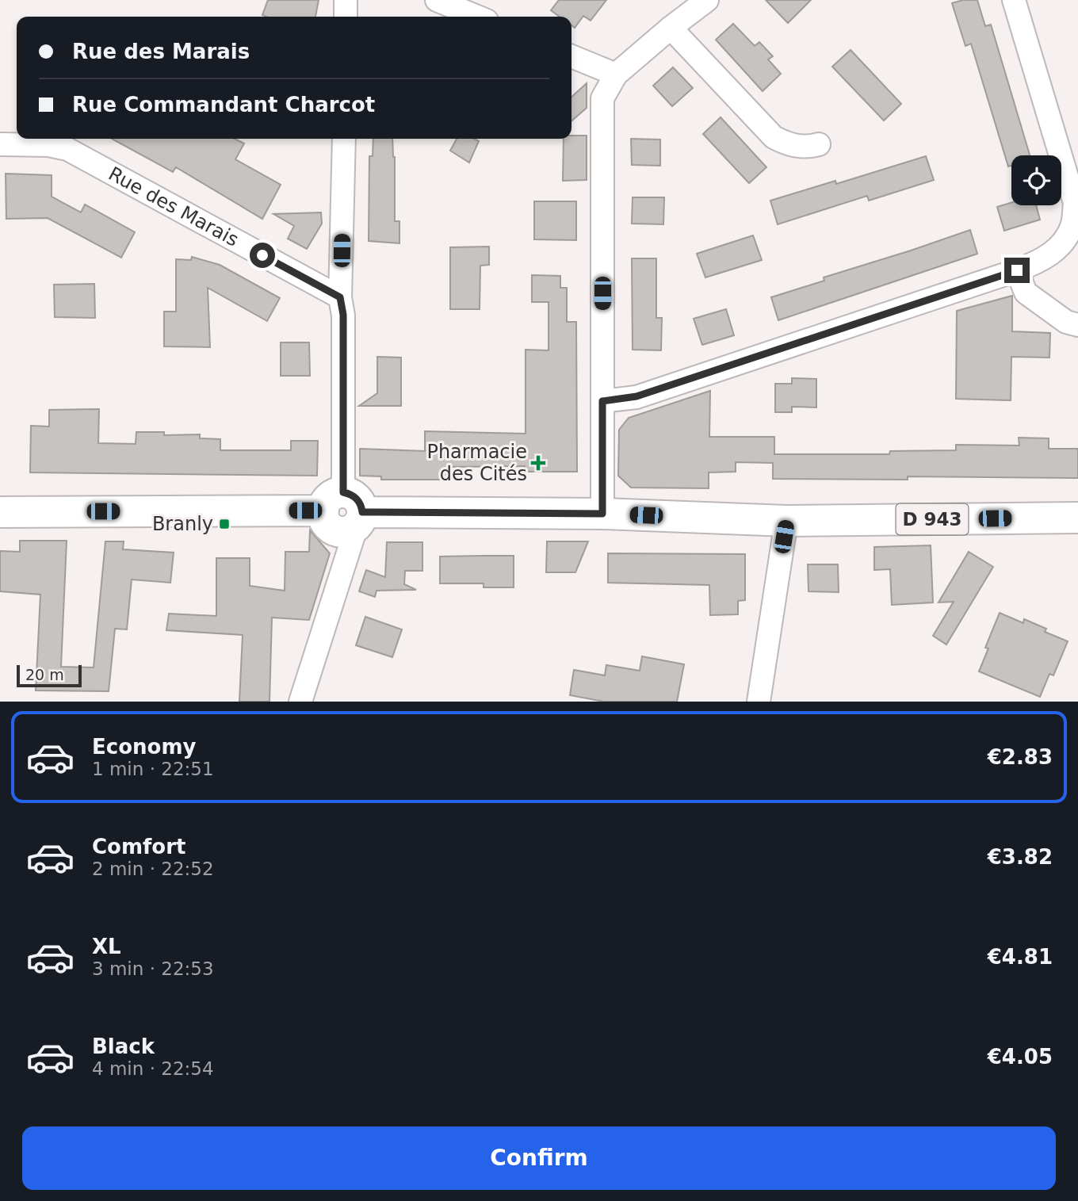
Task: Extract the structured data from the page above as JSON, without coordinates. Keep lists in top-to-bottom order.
{
  "streets": {
    "main road": ["D 943"],
    "street": ["Rue des Marais"]
  },
  "places": {
    "health": ["Pharmacie des Cités"],
    "transit": ["Branly"]
  },
  "scale_bar": "20 m",
  "page": {
    "banner": ["Rue des Marais", "Rue Commandant Charcot"],
    "scale": "20 m",
    "list": [
      {
        "name": "Economy",
        "note": "1 min · 22:51",
        "value": "€2.83"
      },
      {
        "name": "Comfort",
        "note": "2 min · 22:52",
        "value": "€3.82"
      },
      {
        "name": "XL",
        "note": "3 min · 22:53",
        "value": "€4.81"
      },
      {
        "name": "Black",
        "note": "4 min · 22:54",
        "value": "€4.05"
      }
    ],
    "buttons": "Confirm"
  }
}
